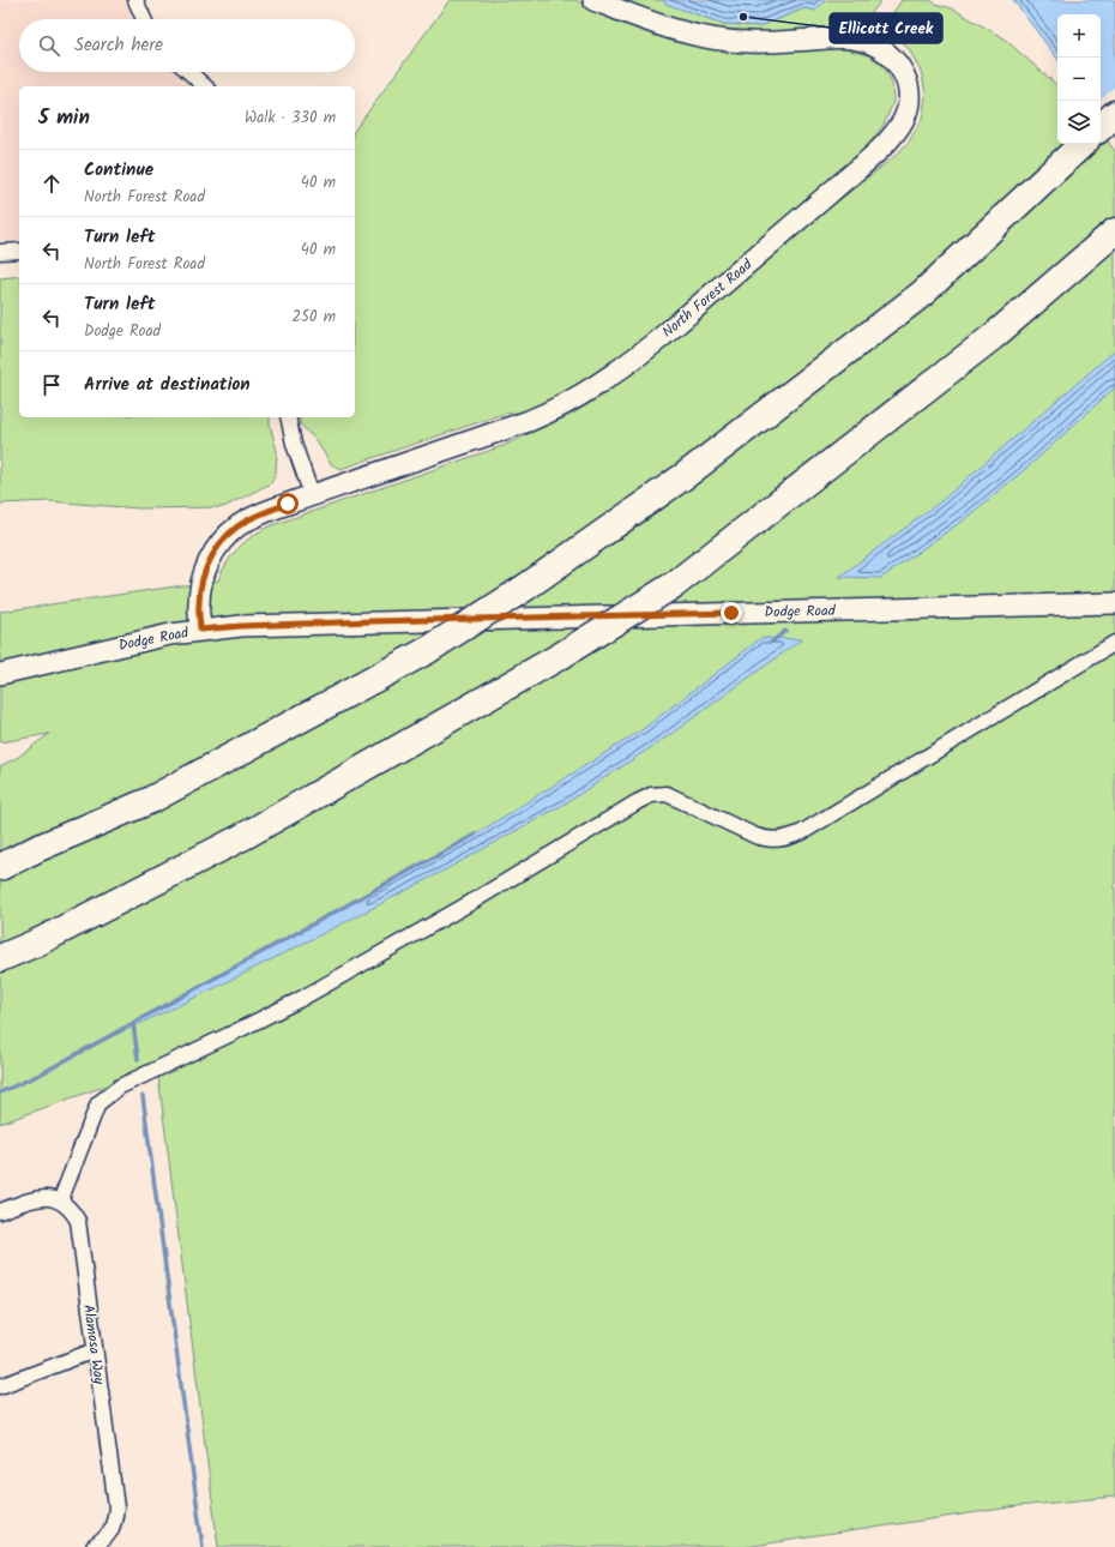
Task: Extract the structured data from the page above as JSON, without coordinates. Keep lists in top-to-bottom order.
{
  "streets": {
    "street": ["North Forest Road", "Dodge Road", "Alamosa Way"]
  },
  "crossings": [
    ["North Forest Road", "Dodge Road"]
  ],
  "places": ["Ellicott Creek"],
  "page": {
    "map_buttons": ["+", "−"],
    "search": "Search here",
    "heading": ["5 min", "Walk · 330 m"],
    "list": [
      ["Continue", "North Forest Road", "40 m"],
      ["Turn left", "North Forest Road", "40 m"],
      ["Turn left", "Dodge Road", "250 m"],
      "Arrive at destination"
    ]
  }
}
